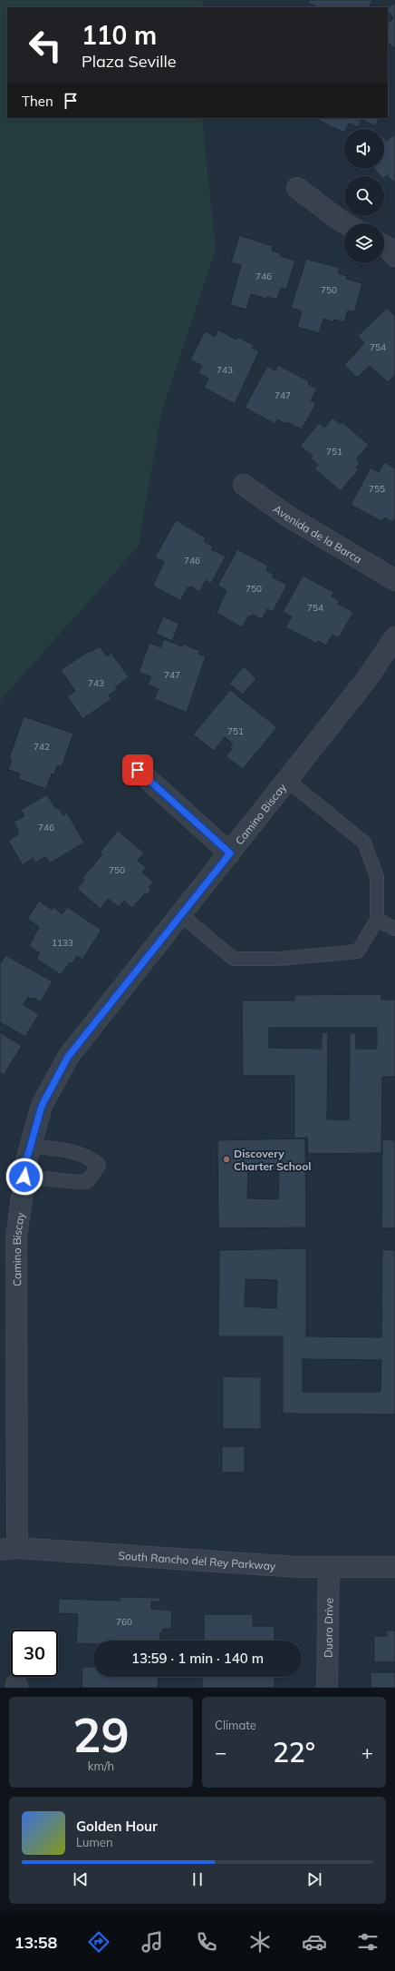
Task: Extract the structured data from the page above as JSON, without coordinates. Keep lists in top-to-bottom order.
{
  "streets": {
    "street": [
      "Avenida de la Barca",
      "Camino Biscay",
      "South Rancho del Rey Parkway",
      "Duoro Drive"
    ]
  },
  "crossings": [
    ["Camino Biscay", "South Rancho del Rey Parkway"],
    ["South Rancho del Rey Parkway", "Duoro Drive"]
  ],
  "places": ["Discovery Charter School"],
  "house_numbers": [
    "746",
    "750",
    "754",
    "743",
    "747",
    "751",
    "755",
    "746",
    "750",
    "754",
    "747",
    "743",
    "751",
    "742",
    "746",
    "750",
    "1133",
    "760"
  ],
  "page": {
    "turn": ["110 m", "Plaza Seville"],
    "then": "Then",
    "limit": "30",
    "trip": "13:59 · 1 min · 140 m",
    "tile": [
      ["29", "km/h"],
      "Climate"
    ],
    "heat": ["−", "22°", "+"],
    "song": ["Golden Hour", "Lumen"],
    "tabs": "13:58"
  }
}
